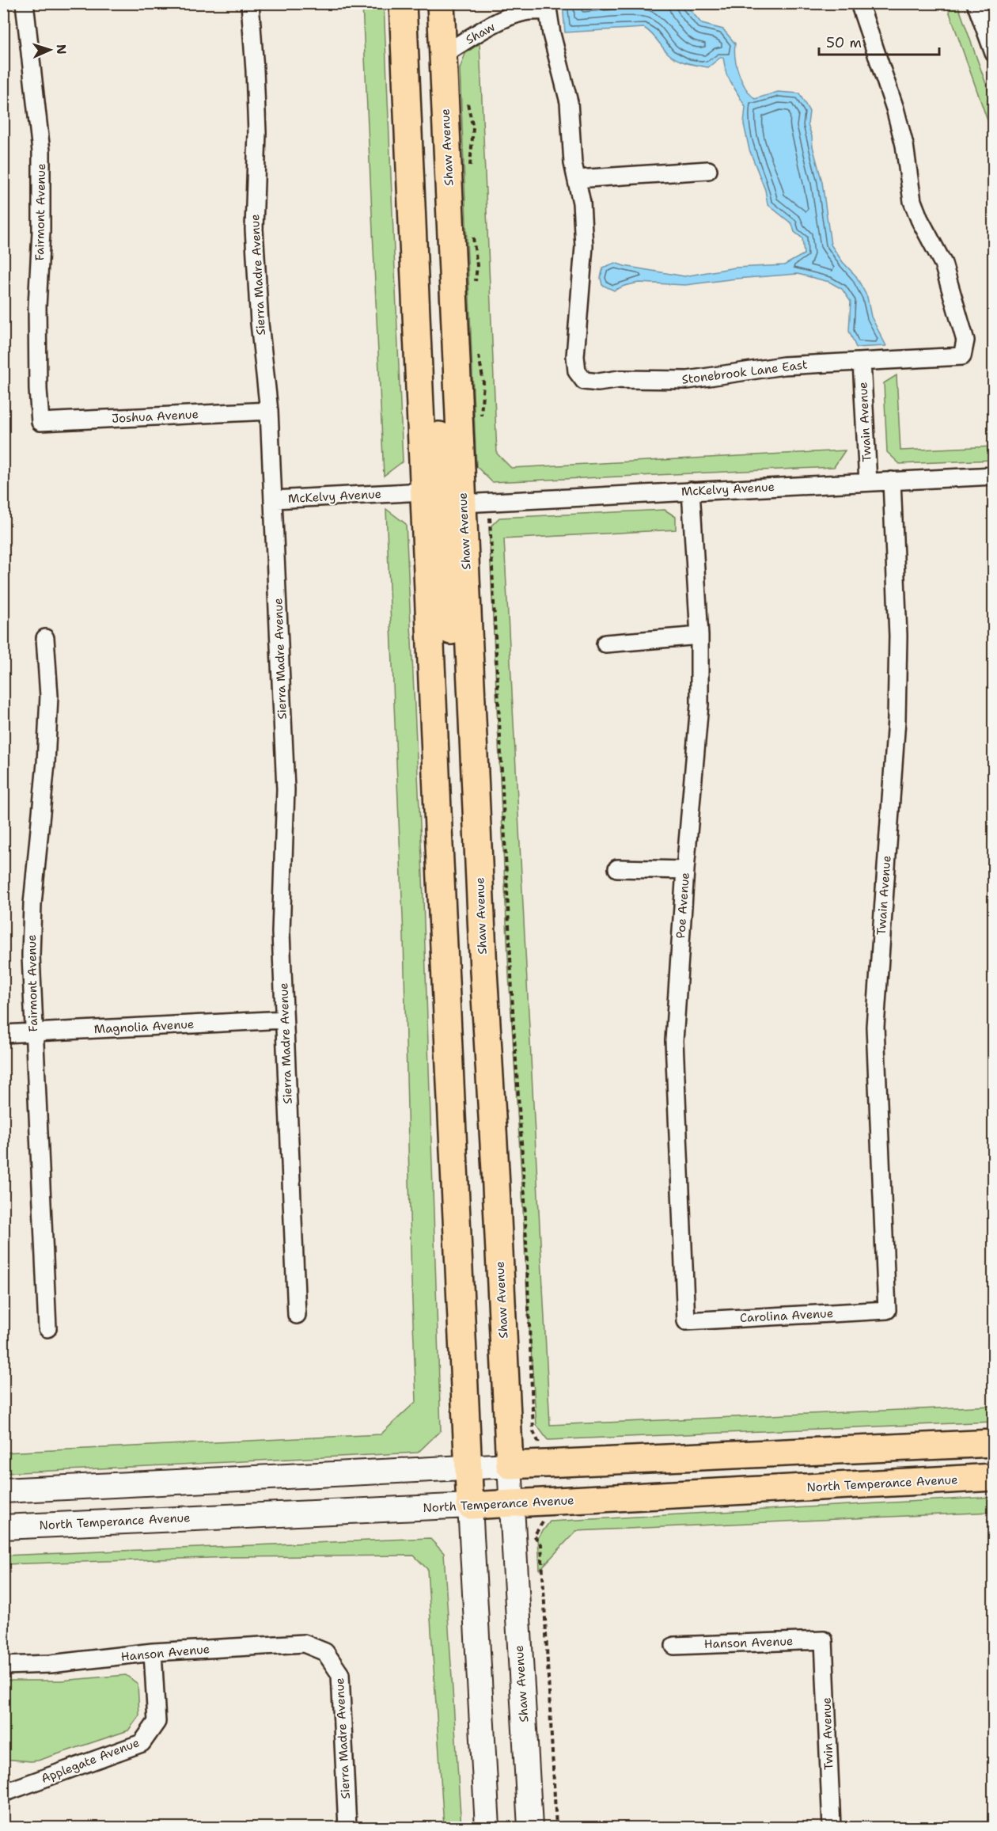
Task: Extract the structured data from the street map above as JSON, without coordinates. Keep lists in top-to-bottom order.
{
  "streets": {
    "main road": ["Shaw Avenue", "North Temperance Avenue"],
    "street": [
      "Shaw",
      "Fairmont Avenue",
      "Sierra Madre Avenue",
      "Stonebrook Lane East",
      "Joshua Avenue",
      "Twain Avenue",
      "McKelvy Avenue",
      "Poe Avenue",
      "Magnolia Avenue",
      "Carolina Avenue",
      "Hanson Avenue",
      "Twin Avenue",
      "Applegate Avenue"
    ]
  },
  "crossings": [
    ["Shaw", "Shaw Avenue"],
    ["Shaw Avenue", "McKelvy Avenue"],
    ["Shaw Avenue", "North Temperance Avenue"],
    ["Fairmont Avenue", "Joshua Avenue"],
    ["Fairmont Avenue", "Magnolia Avenue"],
    ["Sierra Madre Avenue", "Joshua Avenue"],
    ["Sierra Madre Avenue", "McKelvy Avenue"],
    ["Sierra Madre Avenue", "Magnolia Avenue"],
    ["Sierra Madre Avenue", "Hanson Avenue"],
    ["Stonebrook Lane East", "Twain Avenue"],
    ["Twain Avenue", "McKelvy Avenue"],
    ["Twain Avenue", "Carolina Avenue"],
    ["McKelvy Avenue", "Poe Avenue"],
    ["Poe Avenue", "Carolina Avenue"],
    ["Hanson Avenue", "Twin Avenue"],
    ["Hanson Avenue", "Applegate Avenue"]
  ],
  "scale_bar": "50 m",
  "north": "right"
}
